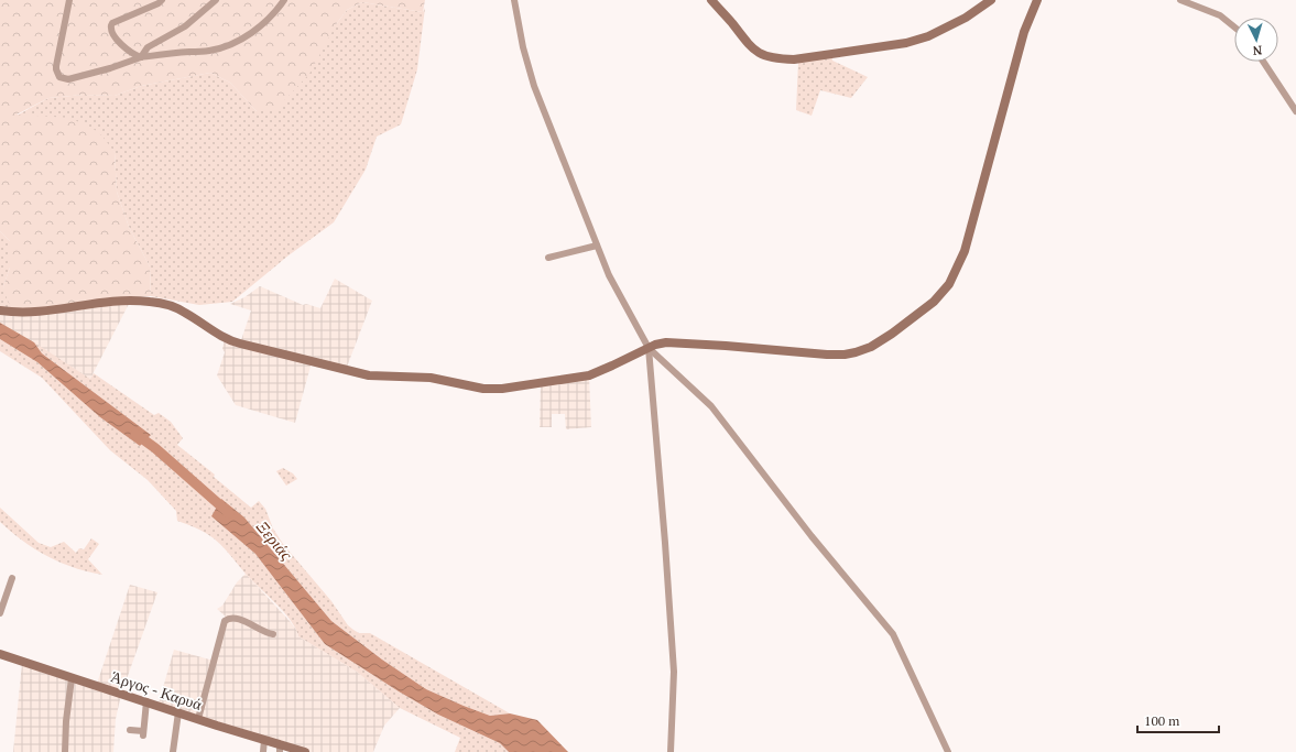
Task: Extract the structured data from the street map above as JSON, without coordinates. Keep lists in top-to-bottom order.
{
  "streets": {
    "street": ["Άργος - Καρυά"]
  },
  "water": ["Ξεριάς"],
  "scale_bar": "100 m",
  "north": "bottom"
}
